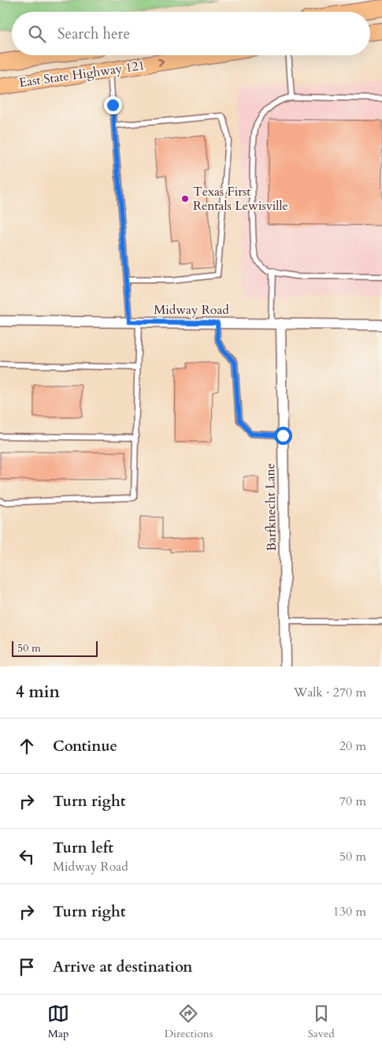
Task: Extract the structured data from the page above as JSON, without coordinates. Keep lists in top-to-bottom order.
{
  "streets": {
    "main road": ["East State Highway 121"],
    "street": ["Midway Road", "Barfknecht Lane"]
  },
  "crossings": [
    ["Midway Road", "Barfknecht Lane"]
  ],
  "one_way": ["East State Highway 121"],
  "places": ["Texas First Rentals Lewisville"],
  "scale_bar": "50 m",
  "page": {
    "search": "Search here",
    "scale": "50 m",
    "heading": ["4 min", "Walk · 270 m"],
    "list": [
      ["Continue", "20 m"],
      ["Turn right", "70 m"],
      ["Turn left", "Midway Road", "50 m"],
      ["Turn right", "130 m"],
      "Arrive at destination"
    ],
    "nav": ["Map", "Directions", "Saved"]
  }
}
